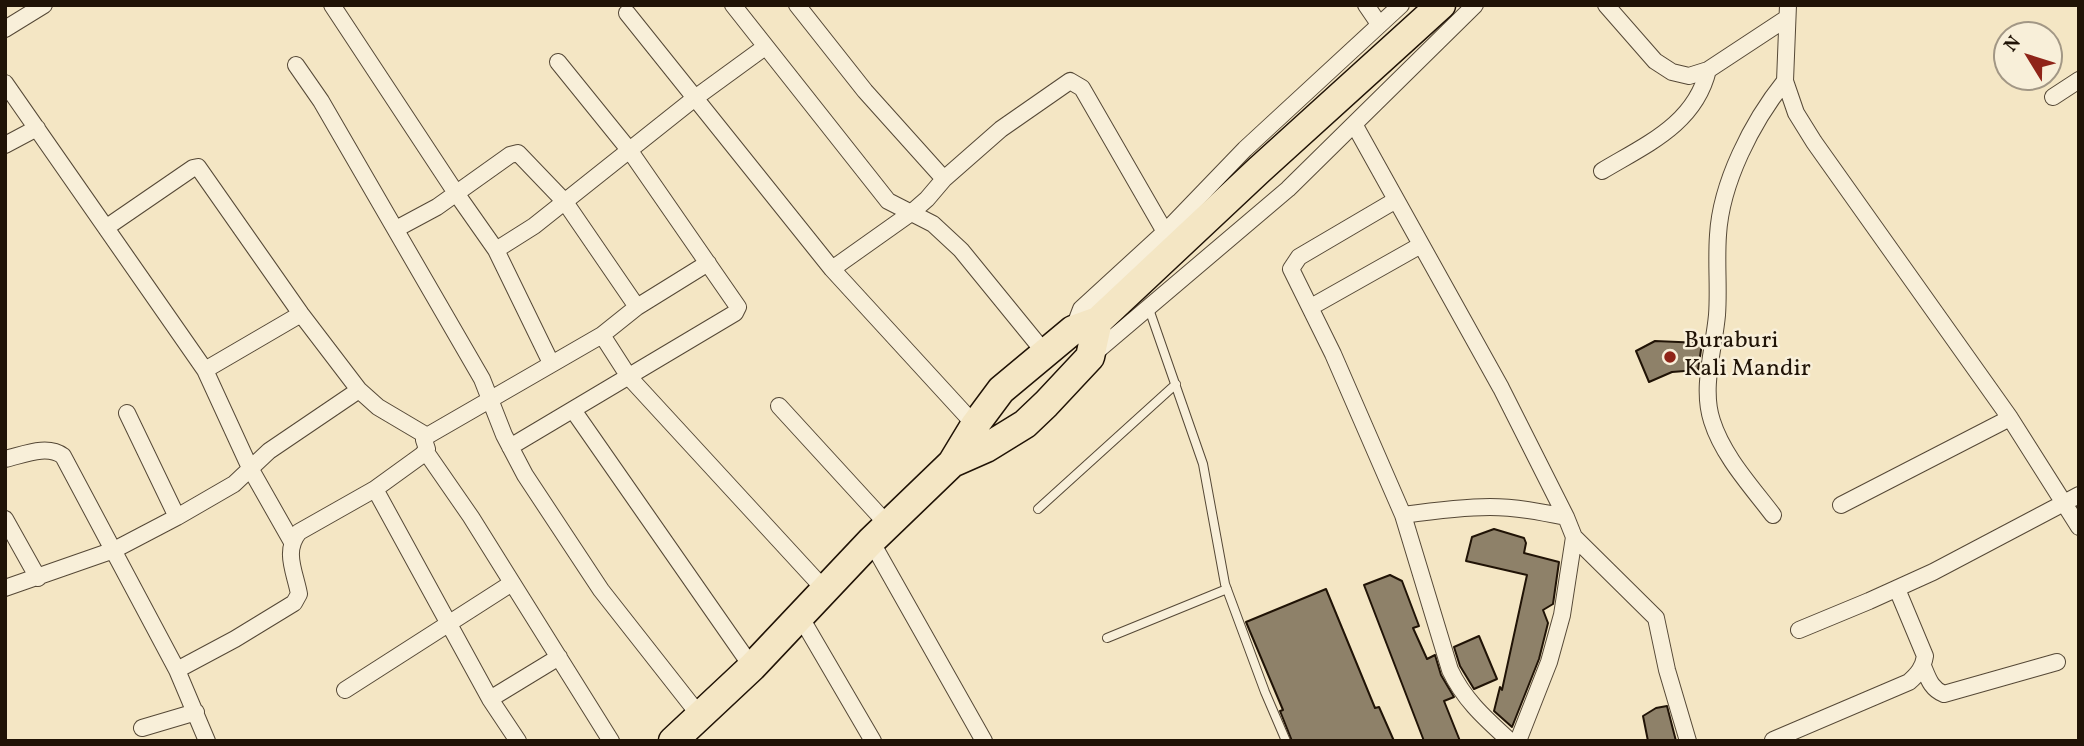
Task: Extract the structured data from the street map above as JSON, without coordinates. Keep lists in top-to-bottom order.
{
  "places": ["Buraburi Kali Mandir"],
  "north": "top left"
}
